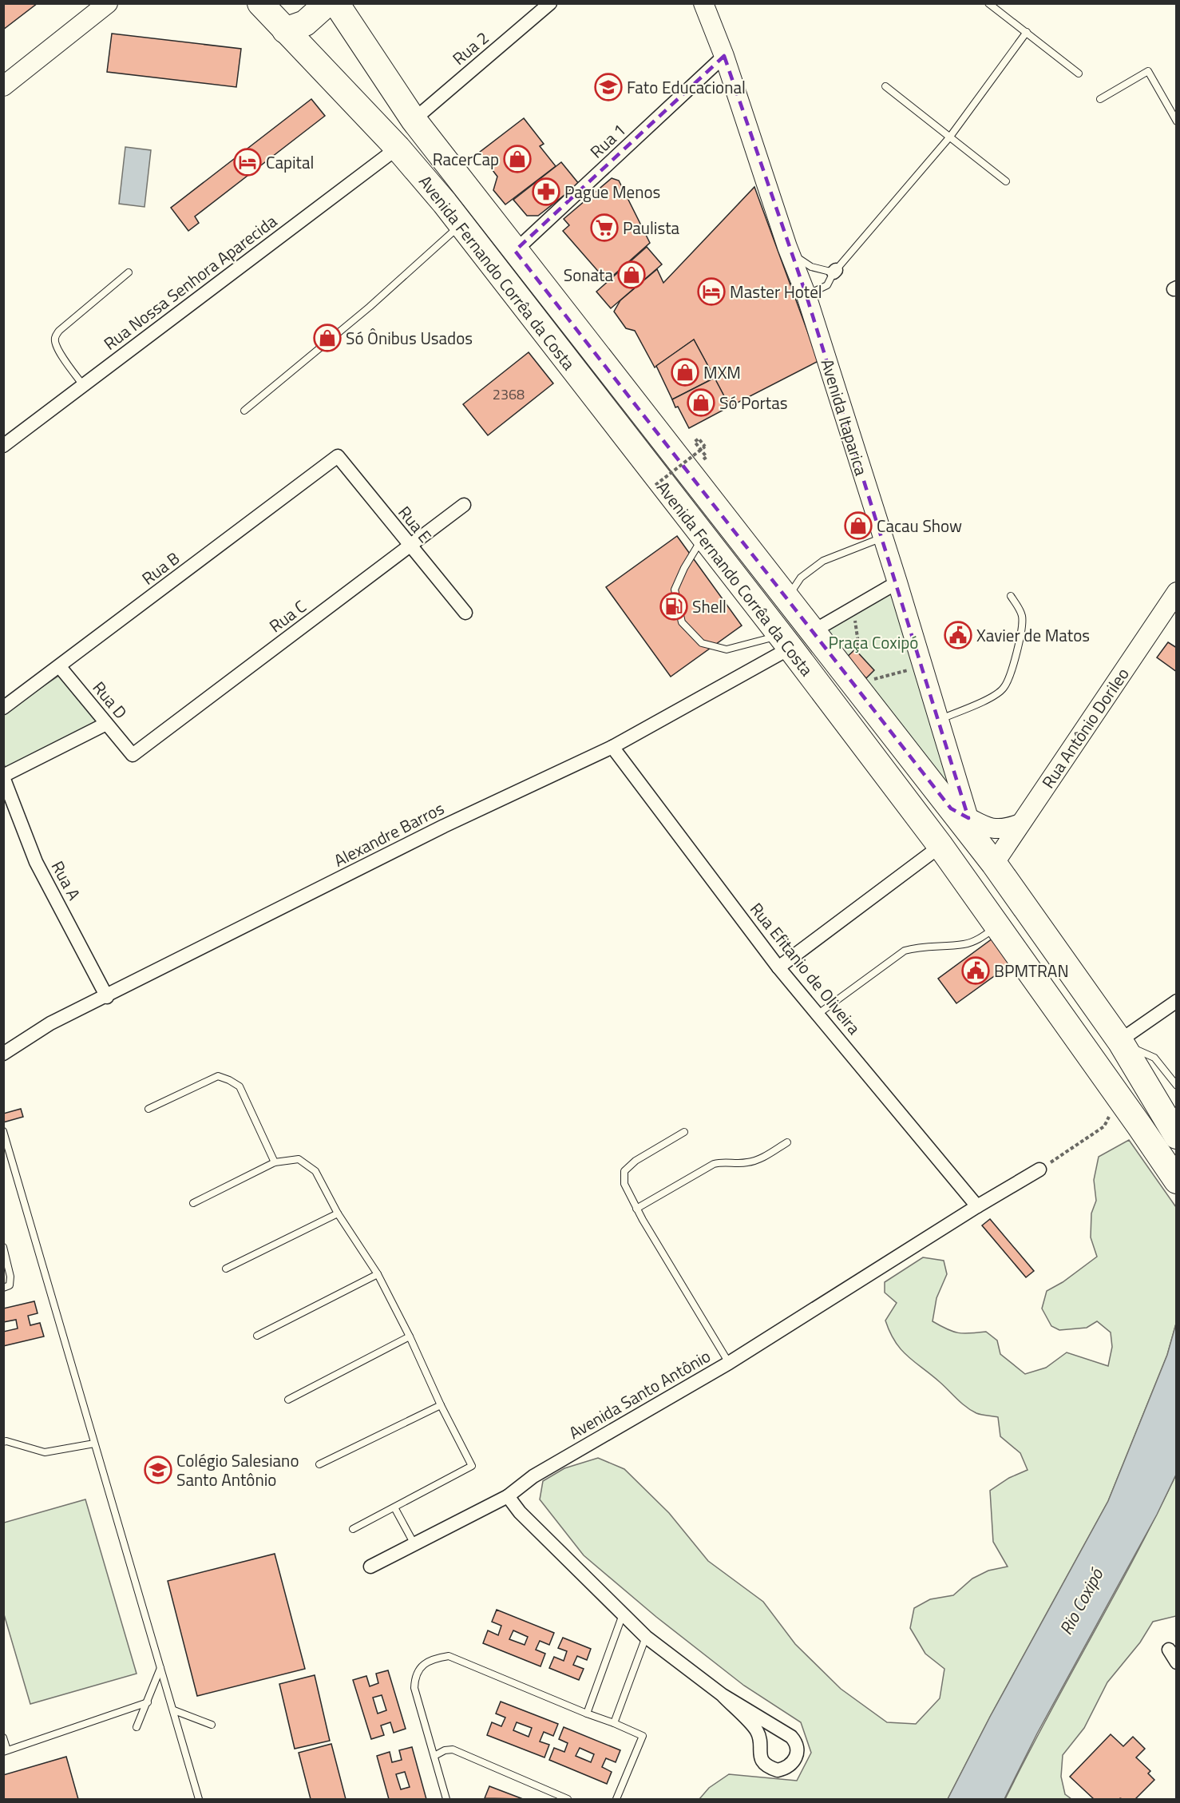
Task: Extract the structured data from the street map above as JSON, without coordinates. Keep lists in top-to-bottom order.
{
  "streets": {
    "highway": ["Avenida Fernando Corrêa da Costa"],
    "street": [
      "Rua 2",
      "Rua 1",
      "Rua Nossa Senhora Aparecida",
      "Avenida Itaparica",
      "Rua E",
      "Rua B",
      "Rua C",
      "Rua D",
      "Rua Antônio Dorileo",
      "Alexandre Barros",
      "Rua A",
      "Rua Efitanio de Oliveira",
      "Avenida Santo Antônio"
    ]
  },
  "crossings": [
    ["Rua 2", "Avenida Fernando Corrêa da Costa"],
    ["Rua 1", "Avenida Fernando Corrêa da Costa"],
    ["Rua 1", "Avenida Itaparica"],
    ["Avenida Fernando Corrêa da Costa", "Rua Nossa Senhora Aparecida"],
    ["Avenida Fernando Corrêa da Costa", "Avenida Itaparica"],
    ["Avenida Fernando Corrêa da Costa", "Rua Antônio Dorileo"],
    ["Avenida Fernando Corrêa da Costa", "Alexandre Barros"],
    ["Rua E", "Rua B"],
    ["Rua E", "Rua C"],
    ["Rua B", "Rua D"],
    ["Rua C", "Rua D"],
    ["Rua D", "Rua A"],
    ["Alexandre Barros", "Rua A"],
    ["Alexandre Barros", "Rua Efitanio de Oliveira"],
    ["Rua Efitanio de Oliveira", "Avenida Santo Antônio"]
  ],
  "water": ["Rio Coxipó"],
  "parks": ["Praça Coxipó"],
  "places": {
    "school or university": ["Fato Educacional", "Colégio Salesiano Santo Antônio"],
    "shop": [
      "RacerCap",
      "Sonata",
      "Só Ônibus Usados",
      "MXM",
      "Só Portas",
      "Cacau Show"
    ],
    "hotel": ["Capital", "Master Hotel"],
    "pharmacy": ["Pague Menos"],
    "supermarket": ["Paulista"],
    "fuel station": ["Shell"],
    "public building": ["Xavier de Matos", "BPMTRAN"]
  },
  "house_numbers": ["2368"]
}
